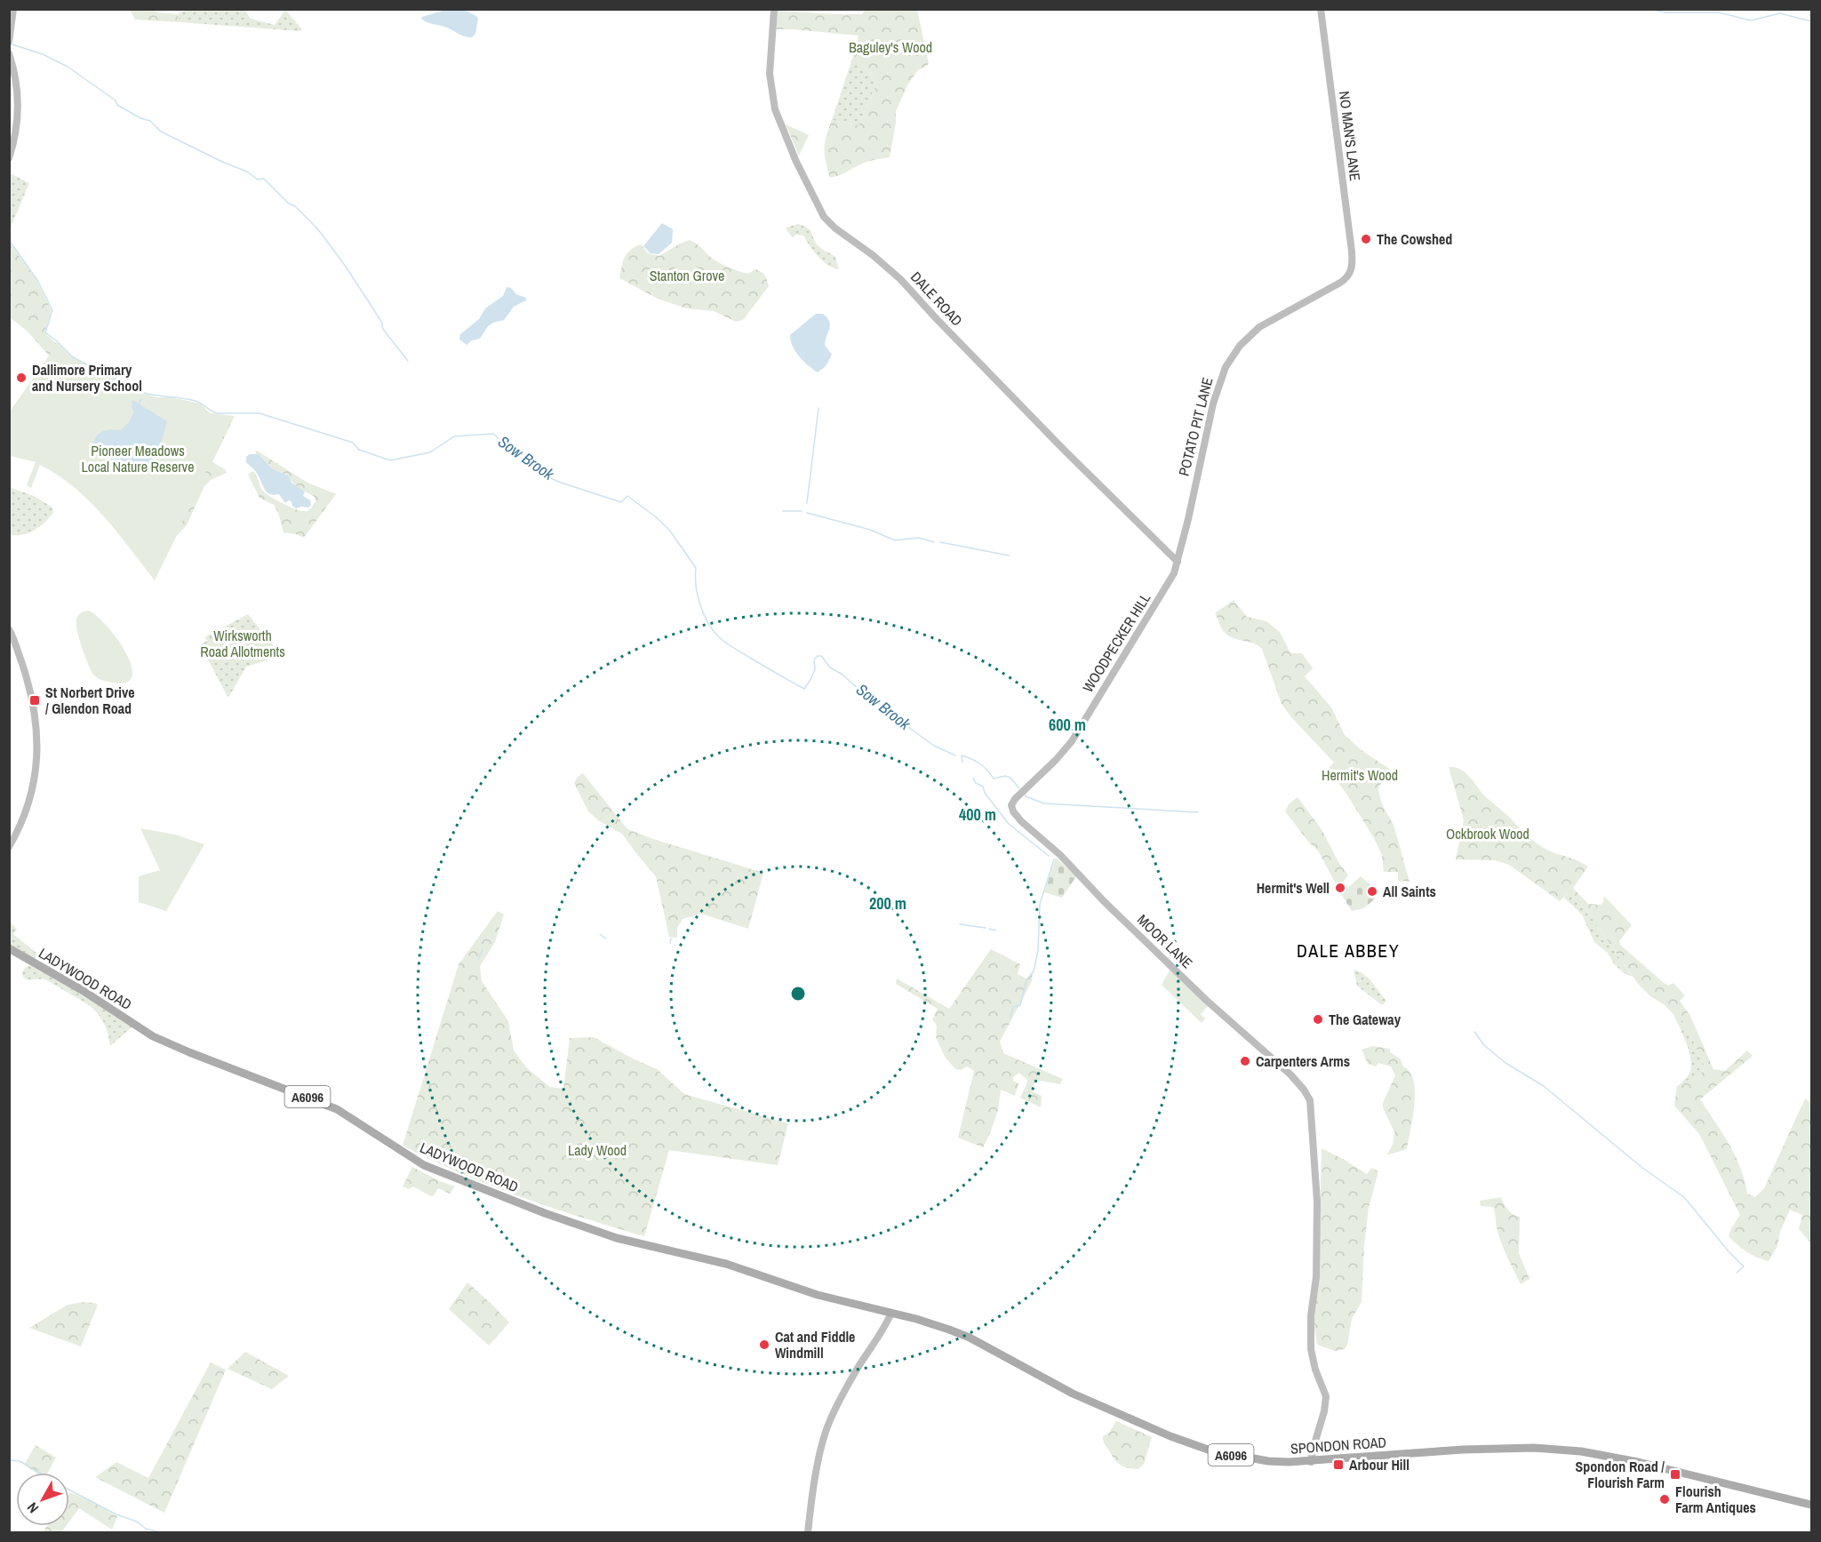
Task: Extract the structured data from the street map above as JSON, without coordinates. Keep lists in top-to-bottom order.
{
  "streets": {
    "main road": ["LADYWOOD ROAD", "A6096", "SPONDON ROAD"],
    "street": [
      "NO MAN'S LANE",
      "DALE ROAD",
      "POTATO PIT LANE",
      "WOODPECKER HILL",
      "MOOR LANE"
    ]
  },
  "crossings": [
    ["NO MAN'S LANE", "POTATO PIT LANE"],
    ["DALE ROAD", "POTATO PIT LANE"],
    ["DALE ROAD", "WOODPECKER HILL"],
    ["POTATO PIT LANE", "WOODPECKER HILL"],
    ["WOODPECKER HILL", "MOOR LANE"],
    ["MOOR LANE", "SPONDON ROAD"],
    ["LADYWOOD ROAD", "SPONDON ROAD"]
  ],
  "districts": ["DALE ABBEY"],
  "water": ["Sow Brook"],
  "parks": [
    "Baguley's Wood",
    "Stanton Grove",
    "Pioneer Meadows Local Nature Reserve",
    "Wirksworth Road Allotments",
    "Hermit's Wood",
    "Ockbrook Wood",
    "Lady Wood"
  ],
  "places": {
    "other": [
      "The Cowshed",
      "Dallimore Primary and Nursery School",
      "Hermit's Well",
      "All Saints",
      "The Gateway",
      "Carpenters Arms",
      "Cat and Fiddle Windmill",
      "Flourish Farm Antiques"
    ],
    "transit": ["St Norbert Drive / Glendon Road", "Arbour Hill", "Spondon Road / Flourish Farm"]
  },
  "north": "bottom left",
  "rings": ["600 m", "400 m", "200 m"]
}
